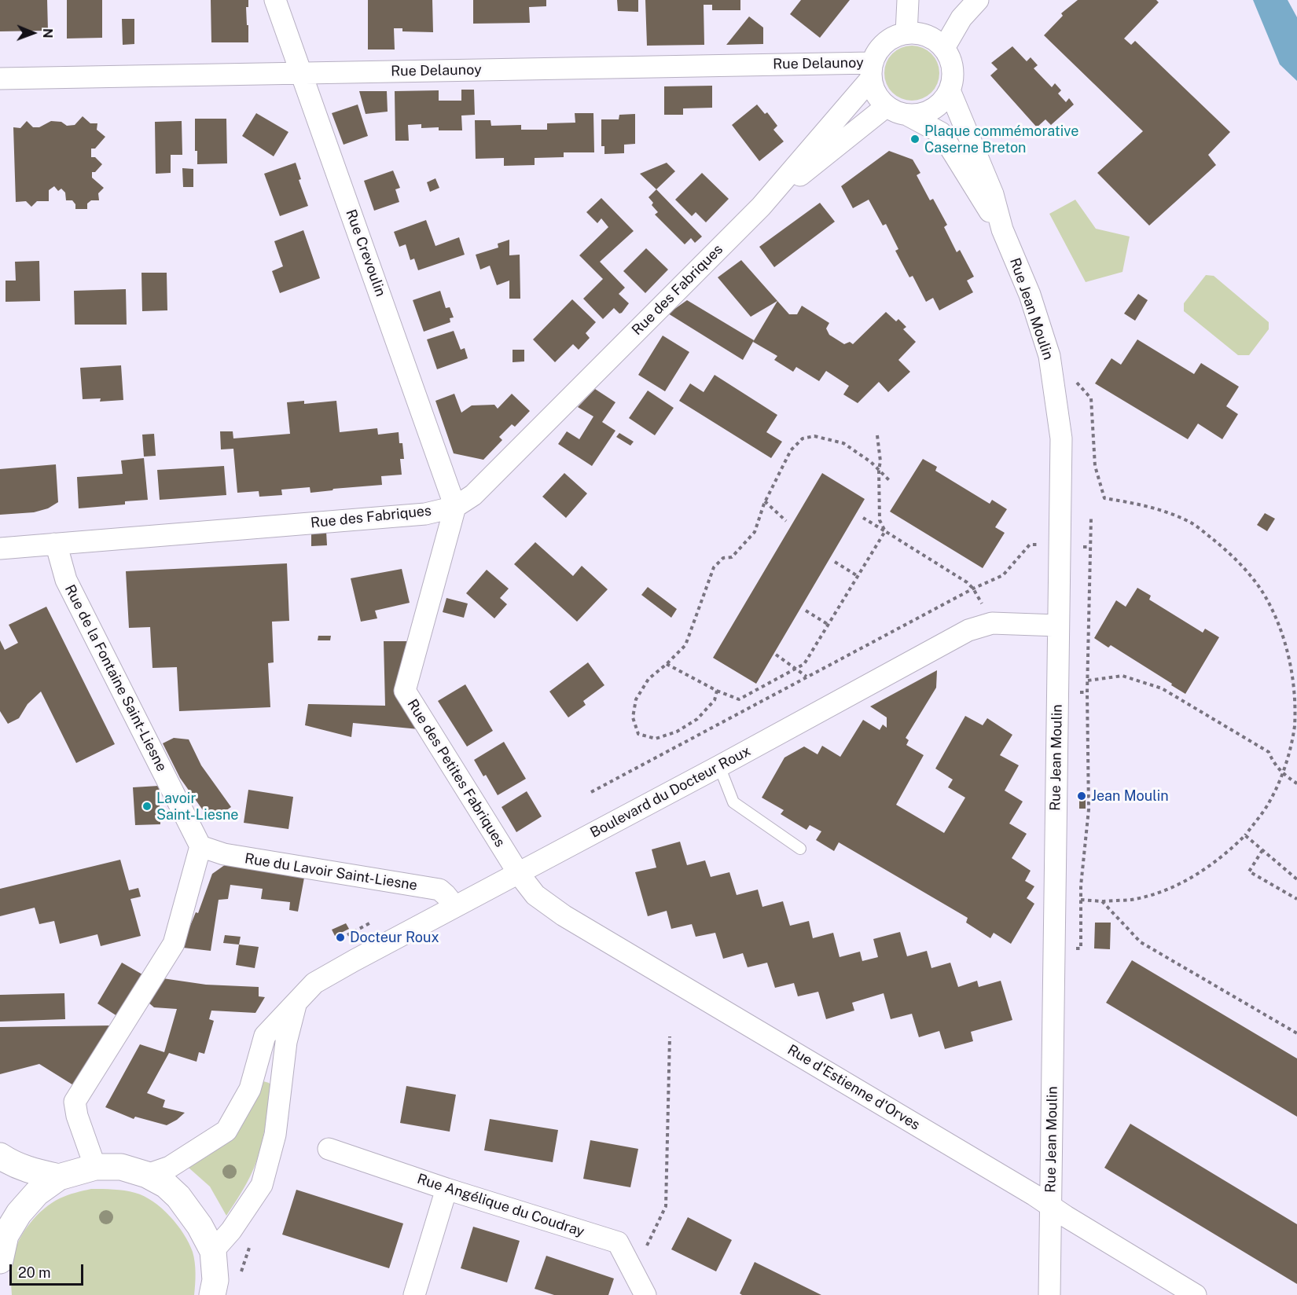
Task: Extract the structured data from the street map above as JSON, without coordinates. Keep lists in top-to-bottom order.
{
  "streets": {
    "street": [
      "Rue Delaunoy",
      "Rue Crevoulin",
      "Rue des Fabriques",
      "Rue Jean Moulin",
      "Rue de la Fontaine Saint-Liesne",
      "Rue des Petites Fabriques",
      "Boulevard du Docteur Roux",
      "Rue du Lavoir Saint-Liesne",
      "Rue d'Estienne d'Orves",
      "Rue Angélique du Coudray"
    ]
  },
  "crossings": [
    ["Rue Delaunoy", "Rue Crevoulin"],
    ["Rue Delaunoy", "Rue des Fabriques"],
    ["Rue Delaunoy", "Rue Jean Moulin"],
    ["Rue Crevoulin", "Rue des Fabriques"],
    ["Rue Crevoulin", "Rue des Petites Fabriques"],
    ["Rue des Fabriques", "Rue Jean Moulin"],
    ["Rue des Fabriques", "Rue de la Fontaine Saint-Liesne"],
    ["Rue des Fabriques", "Rue des Petites Fabriques"],
    ["Rue Jean Moulin", "Boulevard du Docteur Roux"],
    ["Rue Jean Moulin", "Rue d'Estienne d'Orves"],
    ["Rue de la Fontaine Saint-Liesne", "Rue du Lavoir Saint-Liesne"],
    ["Rue des Petites Fabriques", "Boulevard du Docteur Roux"],
    ["Rue des Petites Fabriques", "Rue d'Estienne d'Orves"],
    ["Boulevard du Docteur Roux", "Rue du Lavoir Saint-Liesne"],
    ["Boulevard du Docteur Roux", "Rue d'Estienne d'Orves"]
  ],
  "places": [
    "Plaque commémorative Caserne Breton",
    "Jean Moulin",
    "Lavoir Saint-Liesne",
    "Docteur Roux"
  ],
  "scale_bar": "20 m",
  "north": "right"
}
